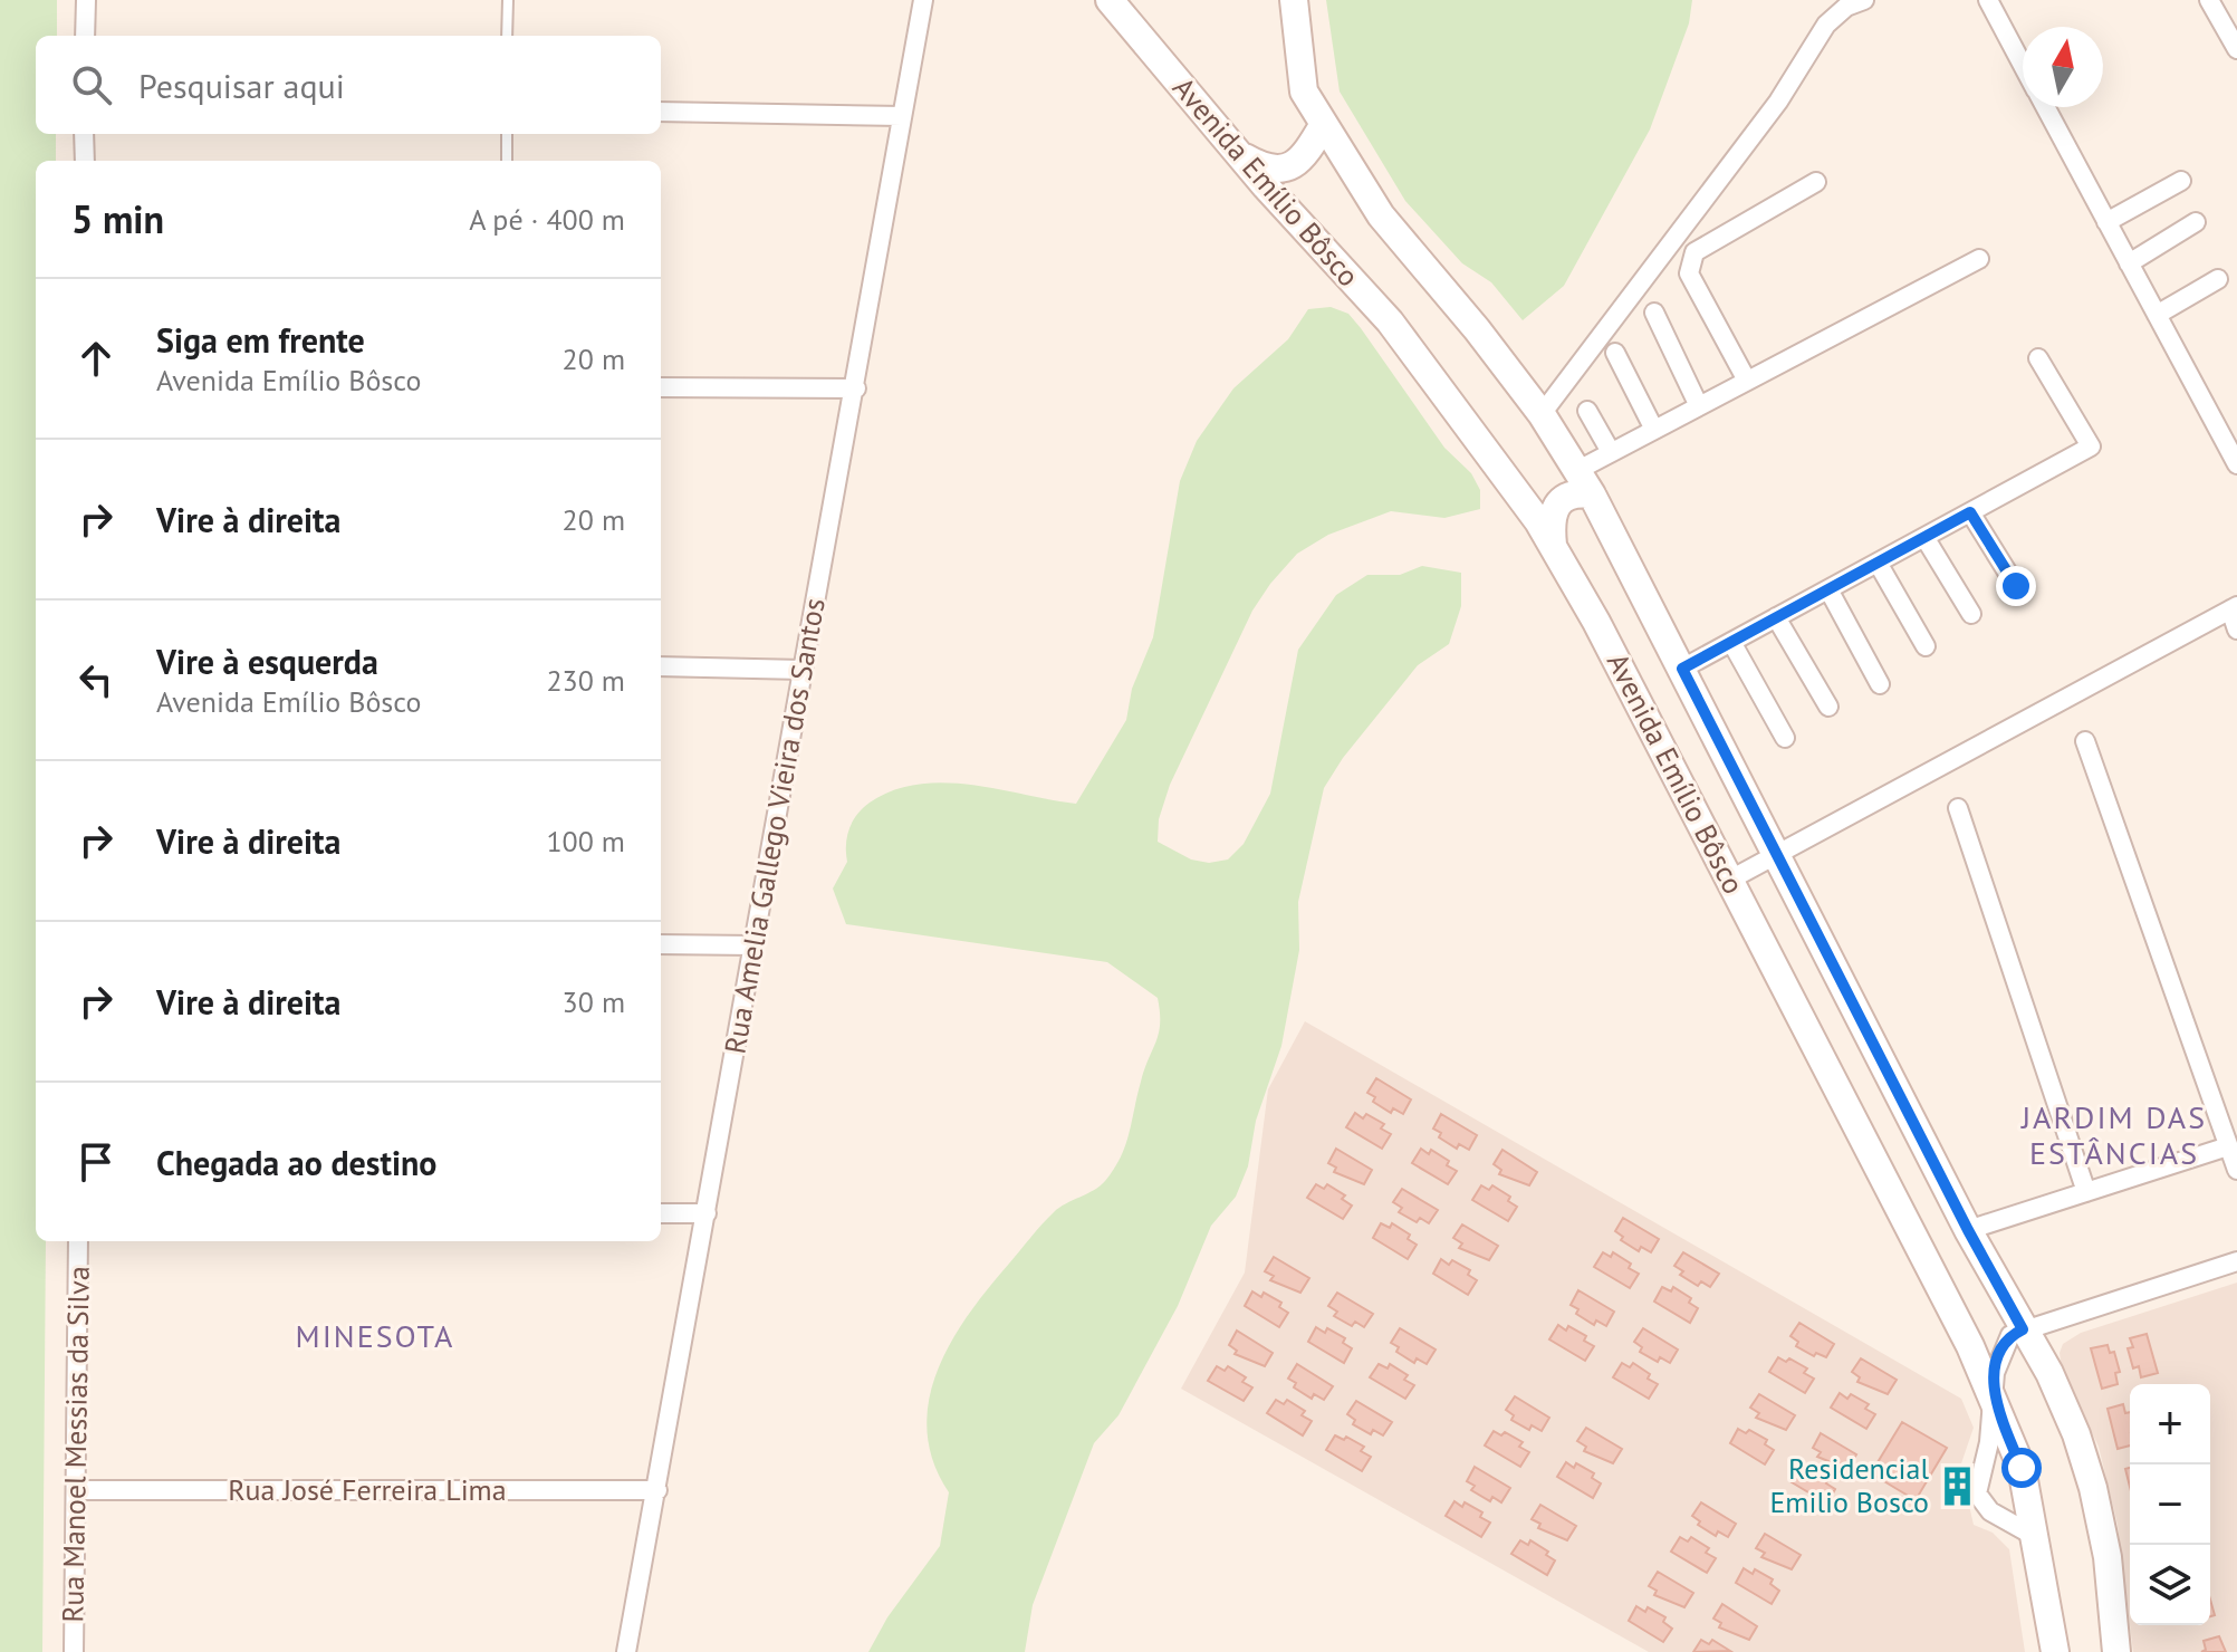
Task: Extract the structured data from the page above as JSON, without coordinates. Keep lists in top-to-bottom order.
{
  "streets": {
    "main road": ["Avenida Emílio Bôsco"],
    "street": ["Rua Amelia Gallego Vieira dos Santos", "Rua Manoel Messias da Silva", "Rua José Ferreira Lima"]
  },
  "crossings": [
    ["Rua Amelia Gallego Vieira dos Santos", "Rua José Ferreira Lima"],
    ["Rua Manoel Messias da Silva", "Rua José Ferreira Lima"]
  ],
  "districts": ["JARDIM DAS ESTÂNCIAS", "MINESOTA"],
  "places": {
    "building": ["Residencial Emilio Bosco"]
  },
  "north": "top",
  "page": {
    "search": "Pesquisar aqui",
    "heading": ["5 min", "A pé · 400 m"],
    "list": [
      ["Siga em frente", "Avenida Emílio Bôsco", "20 m"],
      ["Vire à direita", "20 m"],
      ["Vire à esquerda", "Avenida Emílio Bôsco", "230 m"],
      ["Vire à direita", "100 m"],
      ["Vire à direita", "30 m"],
      "Chegada ao destino"
    ],
    "map_buttons": ["+", "−"]
  }
}
